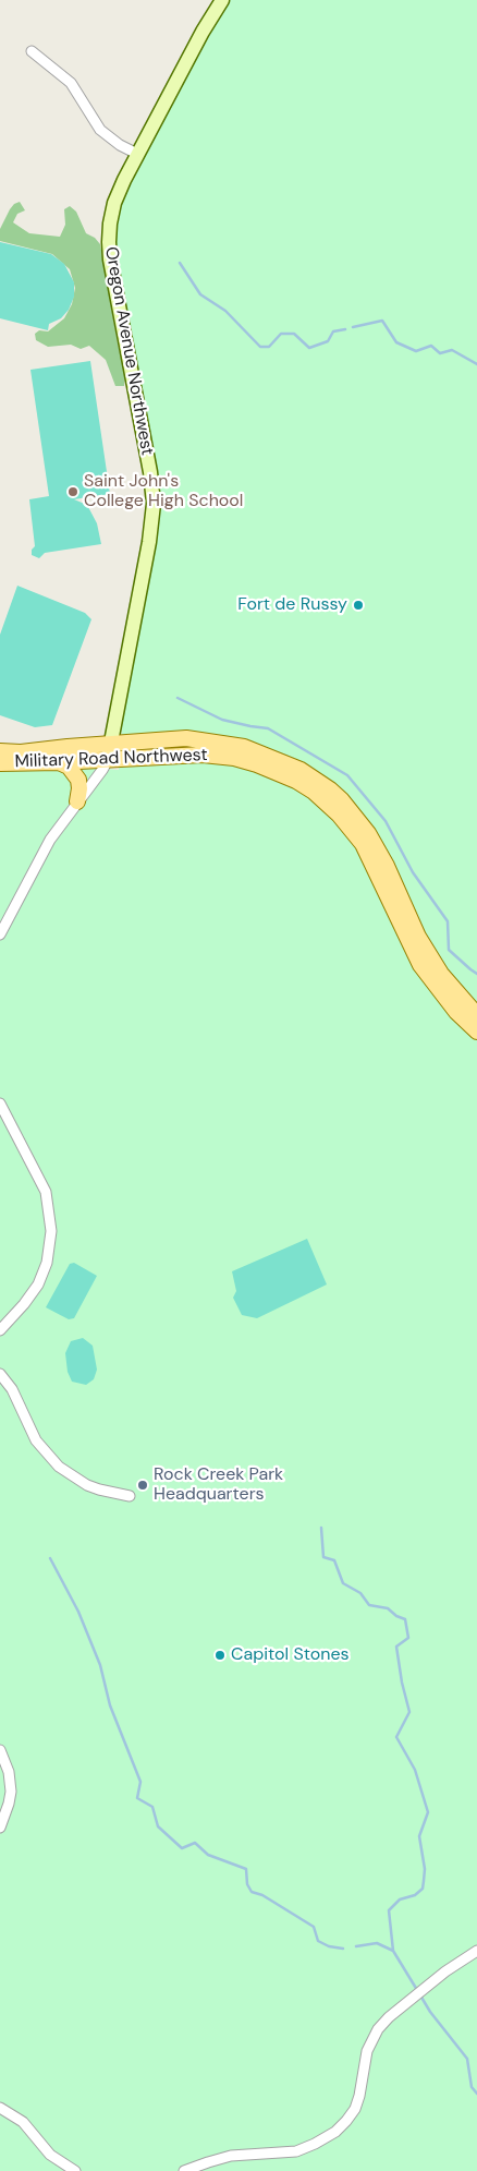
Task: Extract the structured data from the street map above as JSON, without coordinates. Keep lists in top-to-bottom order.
{
  "streets": {
    "main road": ["Military Road Northwest"],
    "street": ["Oregon Avenue Northwest"]
  },
  "crossings": [
    ["Oregon Avenue Northwest", "Military Road Northwest"]
  ],
  "places": [
    "Saint John's College High School",
    "Fort de Russy",
    "Rock Creek Park Headquarters",
    "Capitol Stones"
  ]
}
